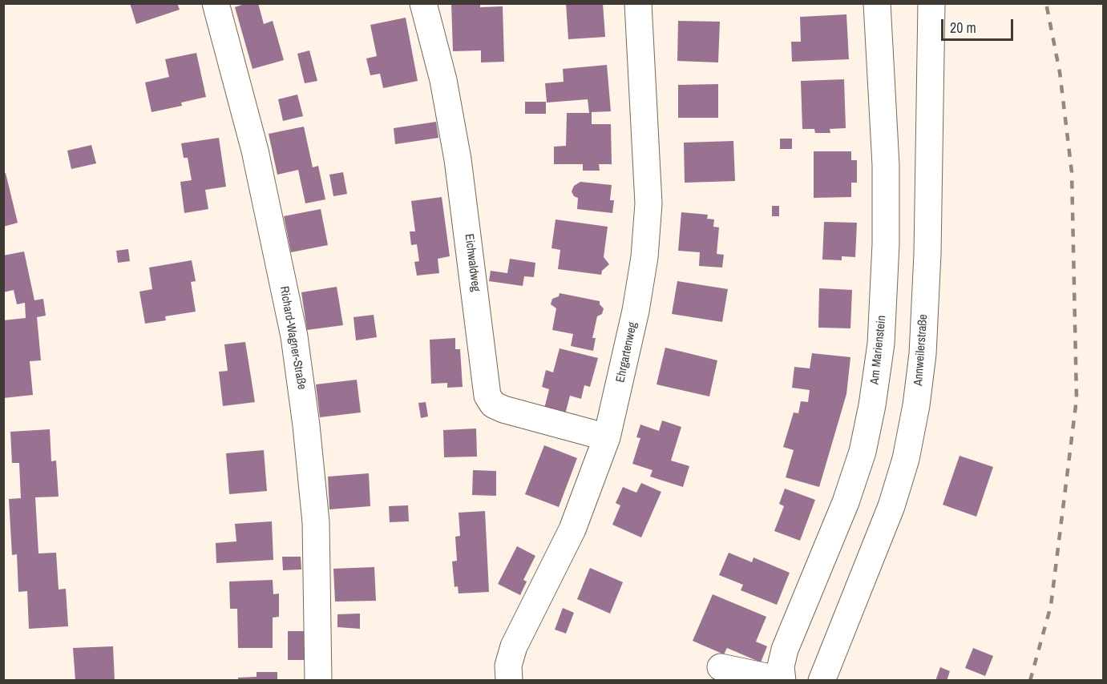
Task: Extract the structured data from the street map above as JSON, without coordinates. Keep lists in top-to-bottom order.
{
  "streets": {
    "street": [
      "Eichwaldweg",
      "Richard-Wagner-Straße",
      "Am Marienstein",
      "Annweilerstraße",
      "Ehrgartenweg"
    ]
  },
  "crossings": [
    ["Eichwaldweg", "Ehrgartenweg"]
  ],
  "scale_bar": "20 m"
}
